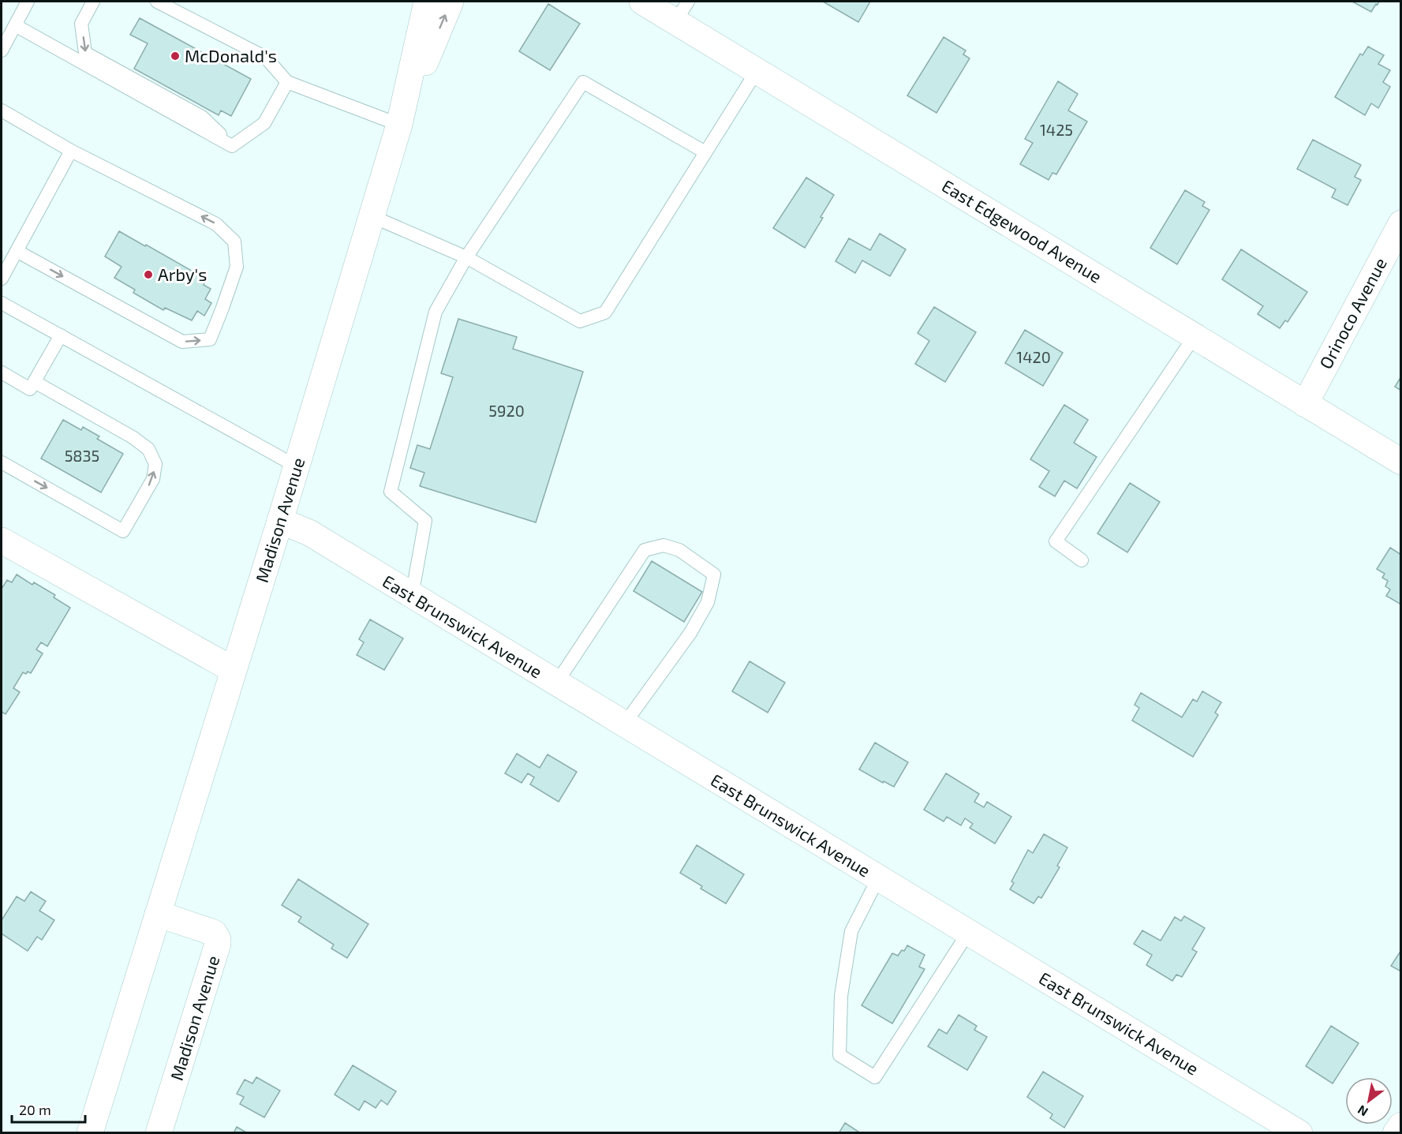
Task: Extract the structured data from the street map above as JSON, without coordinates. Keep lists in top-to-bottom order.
{
  "streets": {
    "main road": [
      "East Edgewood Avenue",
      "Orinoco Avenue",
      "Madison Avenue",
      "East Brunswick Avenue"
    ]
  },
  "crossings": [
    ["East Edgewood Avenue", "Orinoco Avenue"],
    ["Madison Avenue", "East Brunswick Avenue"]
  ],
  "places": ["McDonald's", "Arby's"],
  "house_numbers": [
    "1425",
    "1420",
    "5920",
    "5835"
  ],
  "scale_bar": "20 m",
  "north": "bottom left"
}
